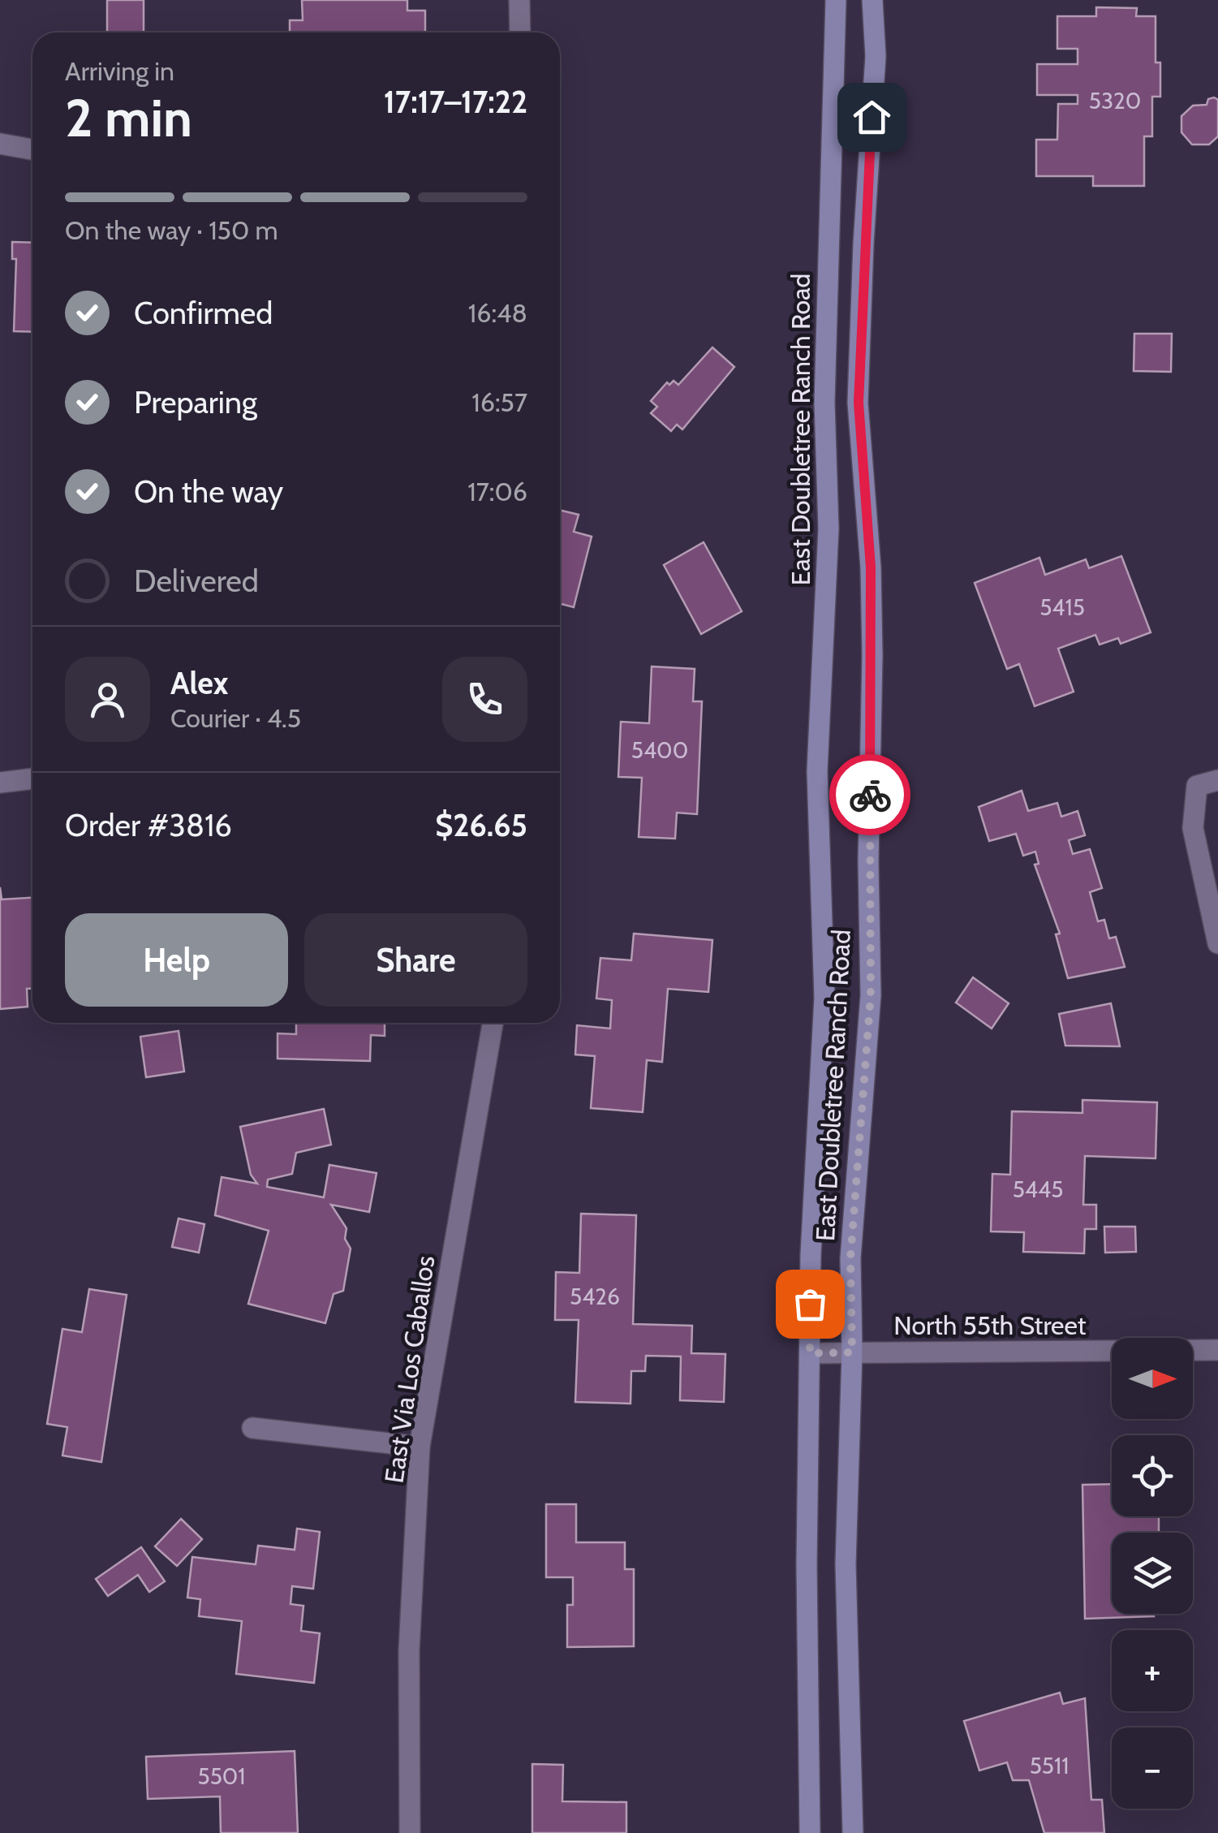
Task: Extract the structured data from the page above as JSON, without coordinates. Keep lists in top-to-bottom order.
{
  "streets": {
    "main road": ["East Doubletree Ranch Road"],
    "street": ["North 55th Street", "East Via Los Caballos"]
  },
  "crossings": [
    ["East Doubletree Ranch Road", "North 55th Street"]
  ],
  "house_numbers": [
    "5320",
    "5415",
    "5400",
    "5445",
    "5426",
    "5511",
    "5501"
  ],
  "north": "right",
  "page": {
    "heading": ["2 min", "Arriving in", "17:17–17:22"],
    "panel": [
      "Alex",
      "Courier · 4.5",
      "Order #3816",
      "$26.65"
    ],
    "bar": "On the way · 150 m",
    "list": [
      ["Confirmed", "16:48"],
      ["Preparing", "16:57"],
      ["On the way", "17:06"],
      "Delivered"
    ],
    "buttons": ["Help", "Share"],
    "map_buttons": ["+", "−"]
  }
}
